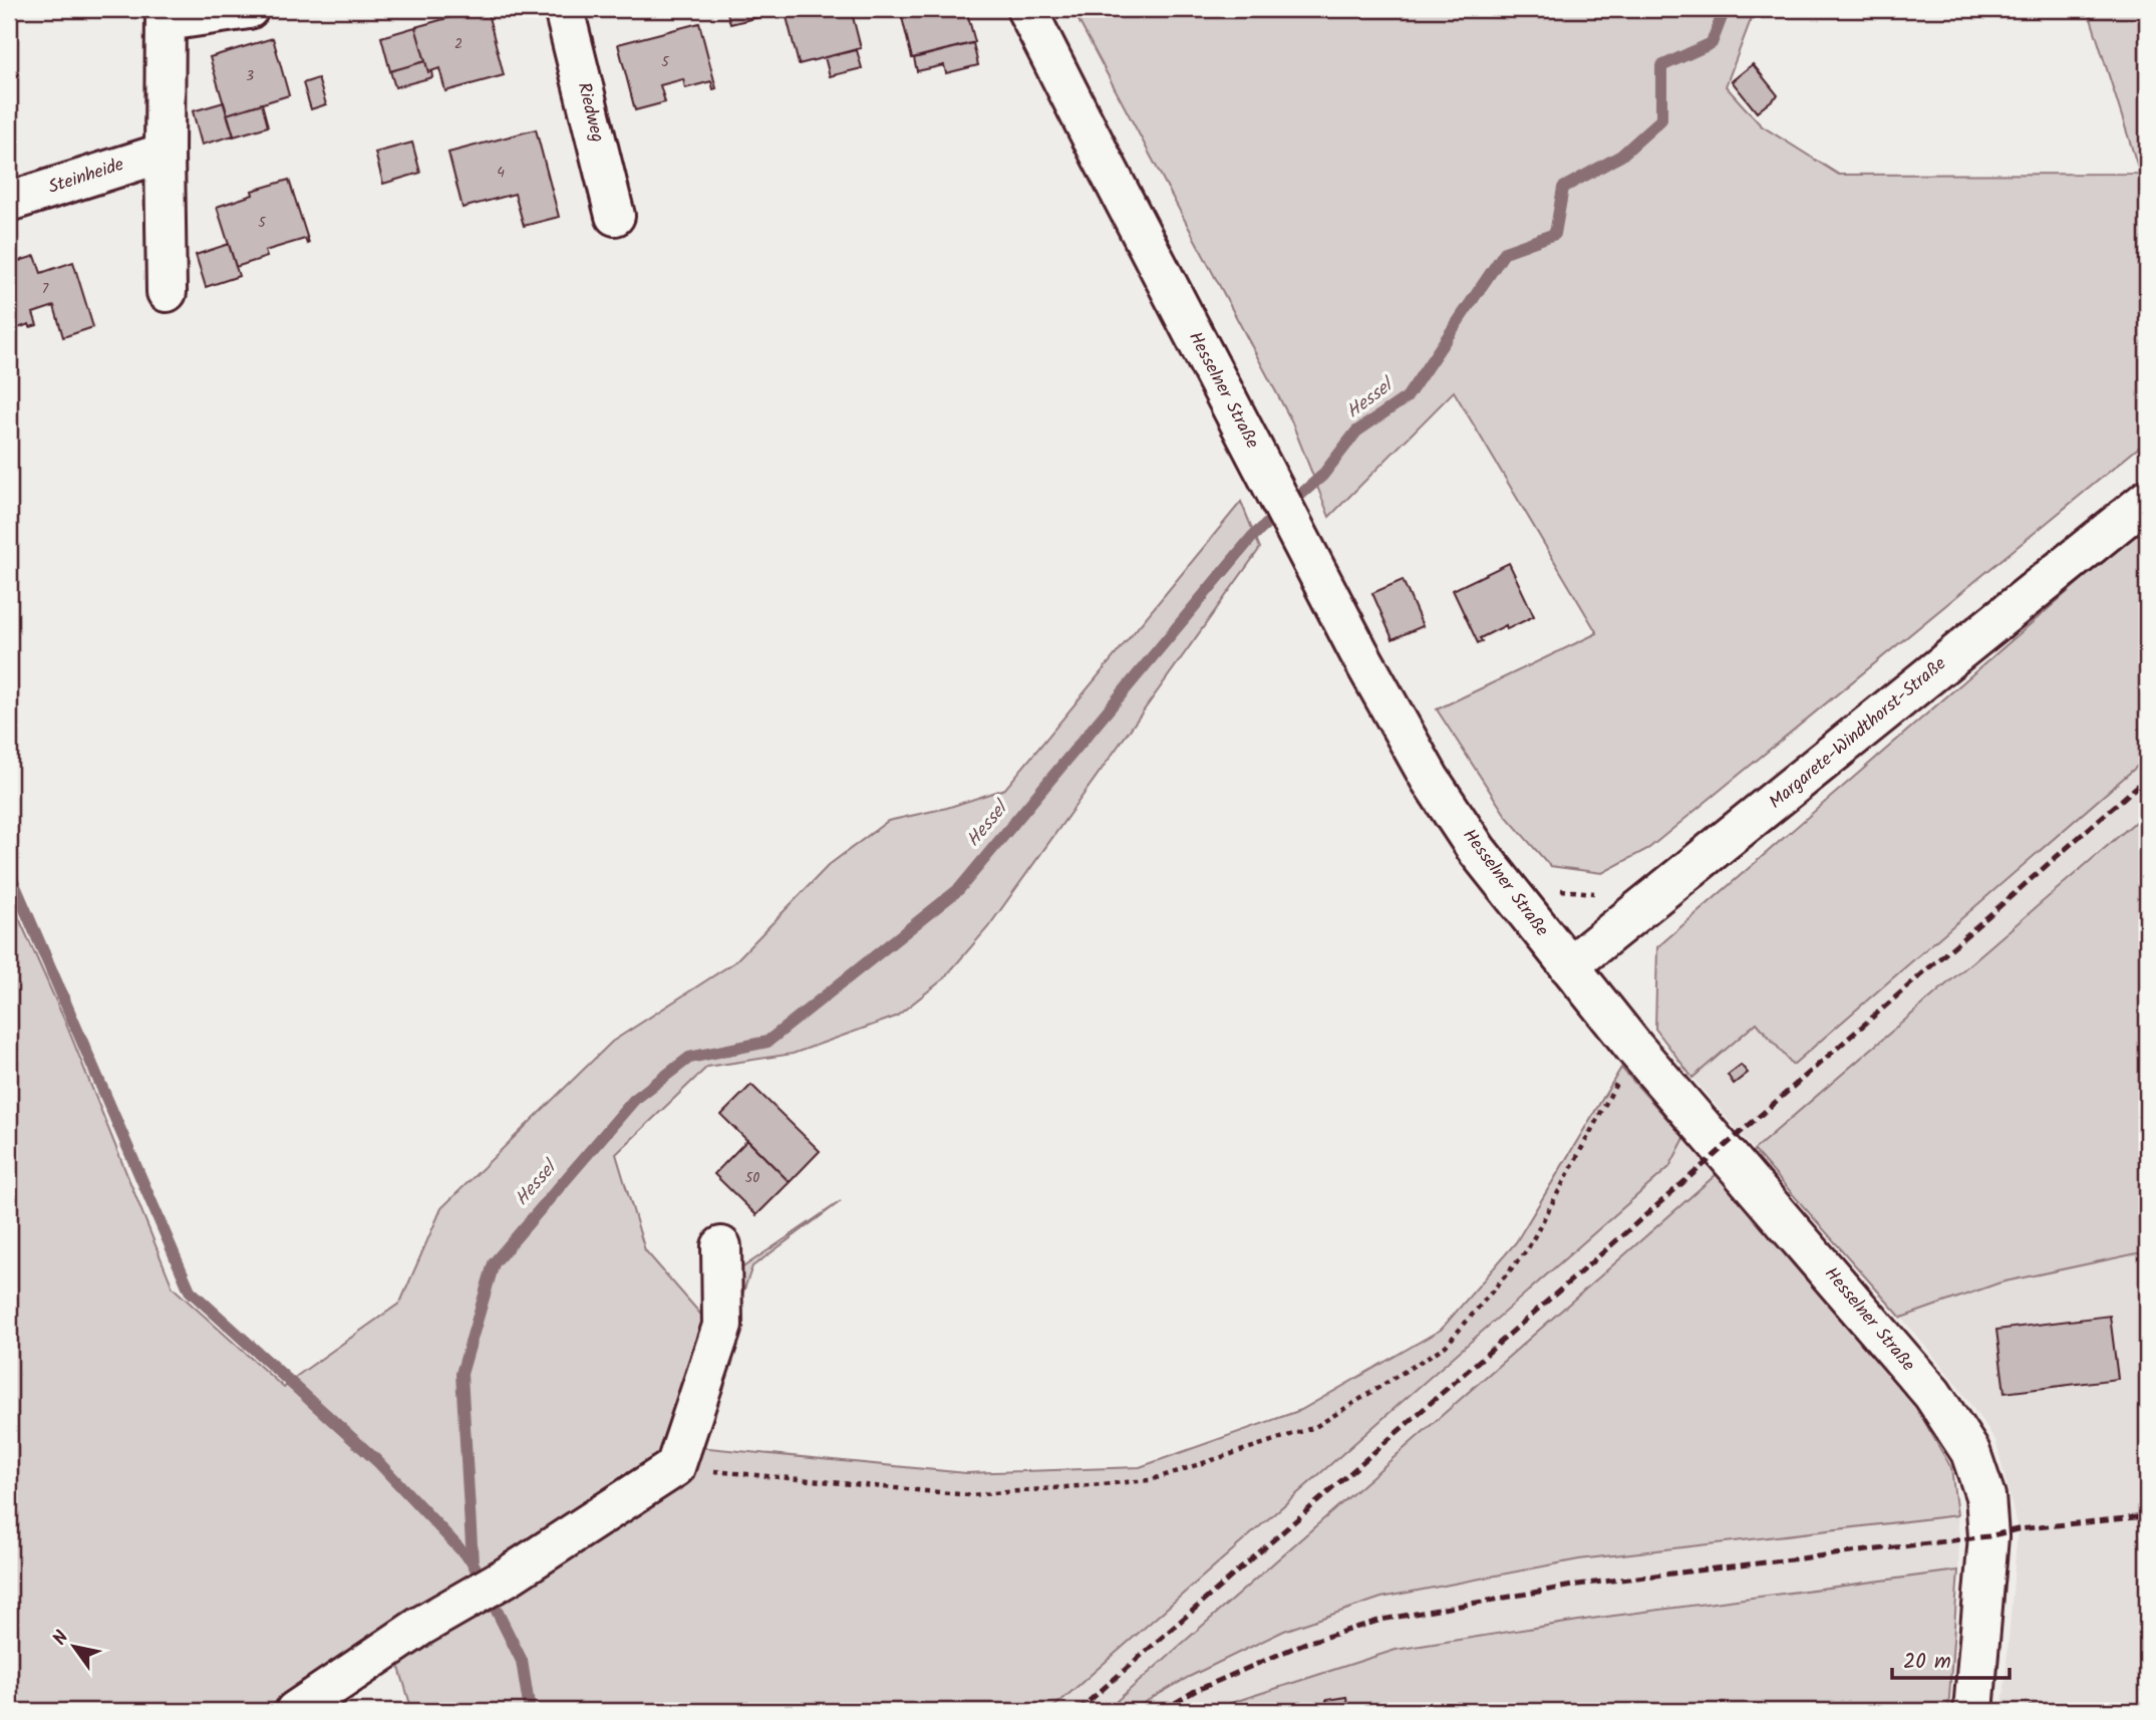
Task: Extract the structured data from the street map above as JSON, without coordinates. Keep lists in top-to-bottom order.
{
  "streets": {
    "street": [
      "Riedweg",
      "Steinheide",
      "Hesselner Straße",
      "Margarete-Windthorst-Straße"
    ]
  },
  "crossings": [
    ["Hesselner Straße", "Margarete-Windthorst-Straße"]
  ],
  "water": ["Hessel"],
  "house_numbers": [
    "2",
    "5",
    "3",
    "4",
    "5",
    "7",
    "50"
  ],
  "scale_bar": "20 m",
  "north": "top left"
}
